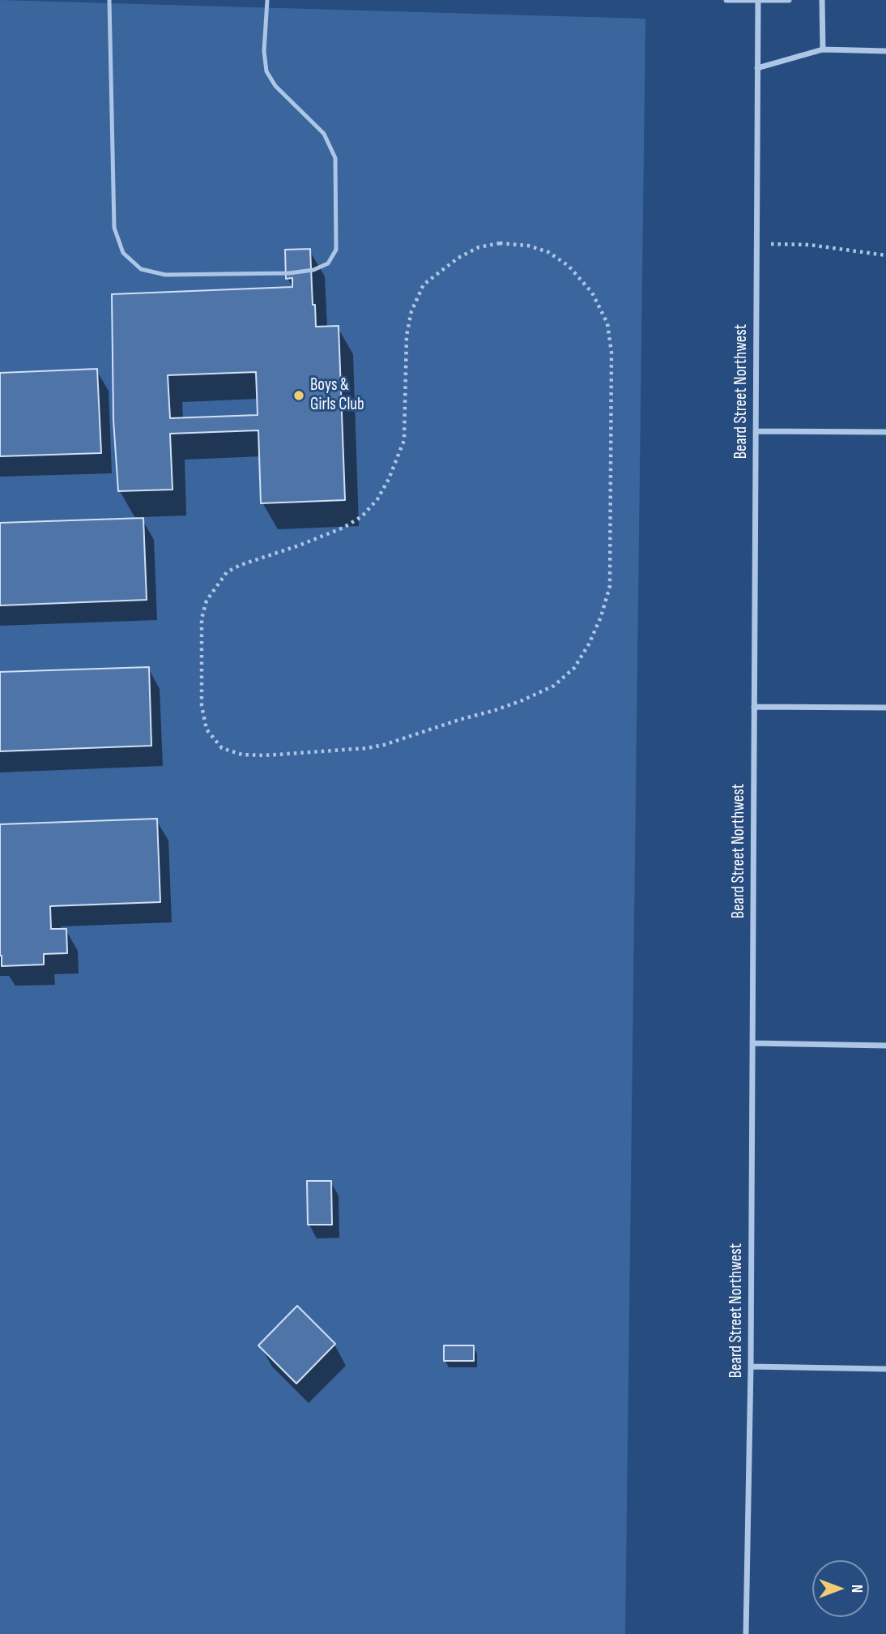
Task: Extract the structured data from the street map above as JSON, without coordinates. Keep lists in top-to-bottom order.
{
  "streets": {
    "street": ["Beard Street Northwest"]
  },
  "places": ["Boys & Girls Club"],
  "north": "right"
}
